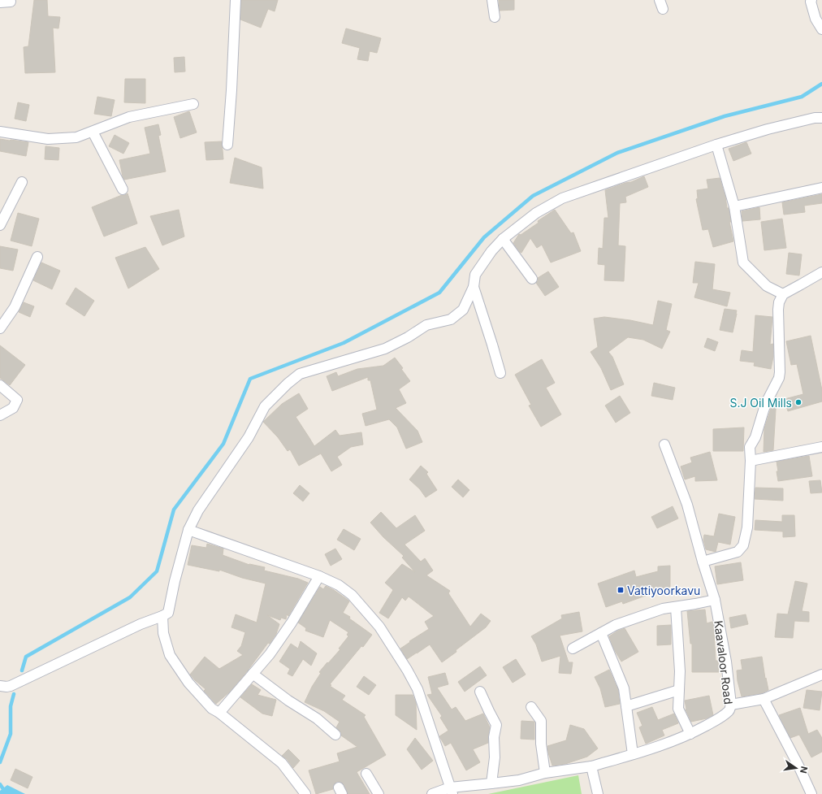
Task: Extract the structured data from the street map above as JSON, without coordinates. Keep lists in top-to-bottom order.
{
  "streets": {
    "street": ["Kaavaloor Road"]
  },
  "places": {
    "other": ["S.J Oil Mills"],
    "transit": ["Vattiyoorkavu"]
  },
  "north": "right"
}
